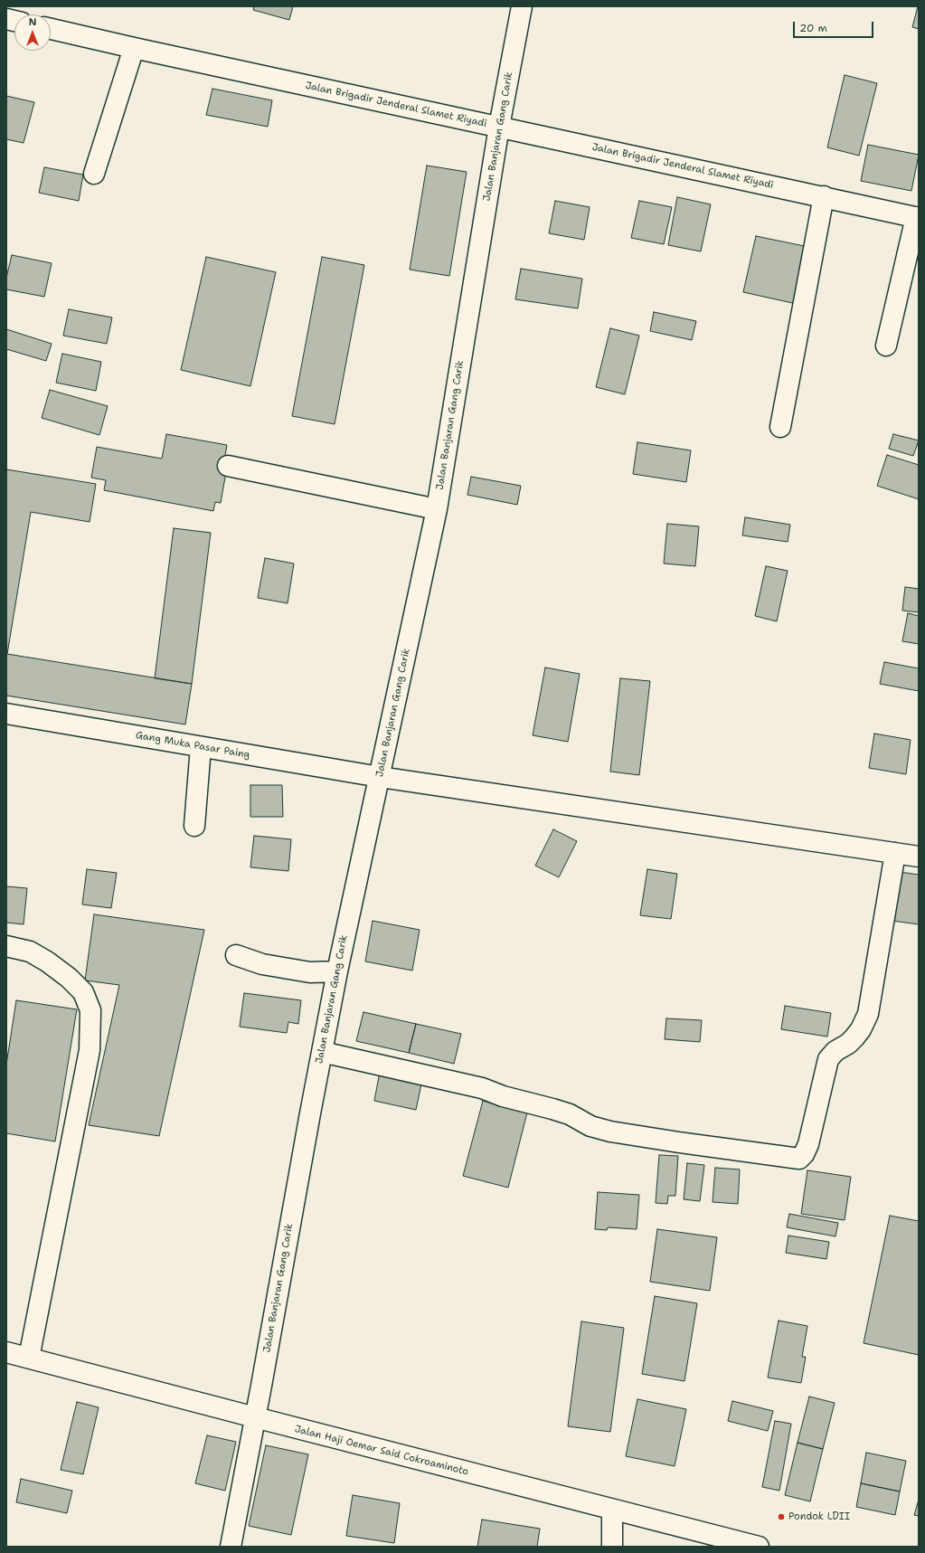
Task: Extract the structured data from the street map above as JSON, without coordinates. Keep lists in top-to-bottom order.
{
  "streets": {
    "street": [
      "Jalan Brigadir Jenderal Slamet Riyadi",
      "Jalan Banjaran Gang Carik",
      "Gang Muka Pasar Paing",
      "Jalan Haji Oemar Said Cokroaminoto"
    ]
  },
  "crossings": [
    ["Jalan Brigadir Jenderal Slamet Riyadi", "Jalan Banjaran Gang Carik"],
    ["Jalan Banjaran Gang Carik", "Gang Muka Pasar Paing"],
    ["Jalan Banjaran Gang Carik", "Jalan Haji Oemar Said Cokroaminoto"]
  ],
  "places": ["Pondok LDII"],
  "scale_bar": "20 m",
  "north": "top"
}
